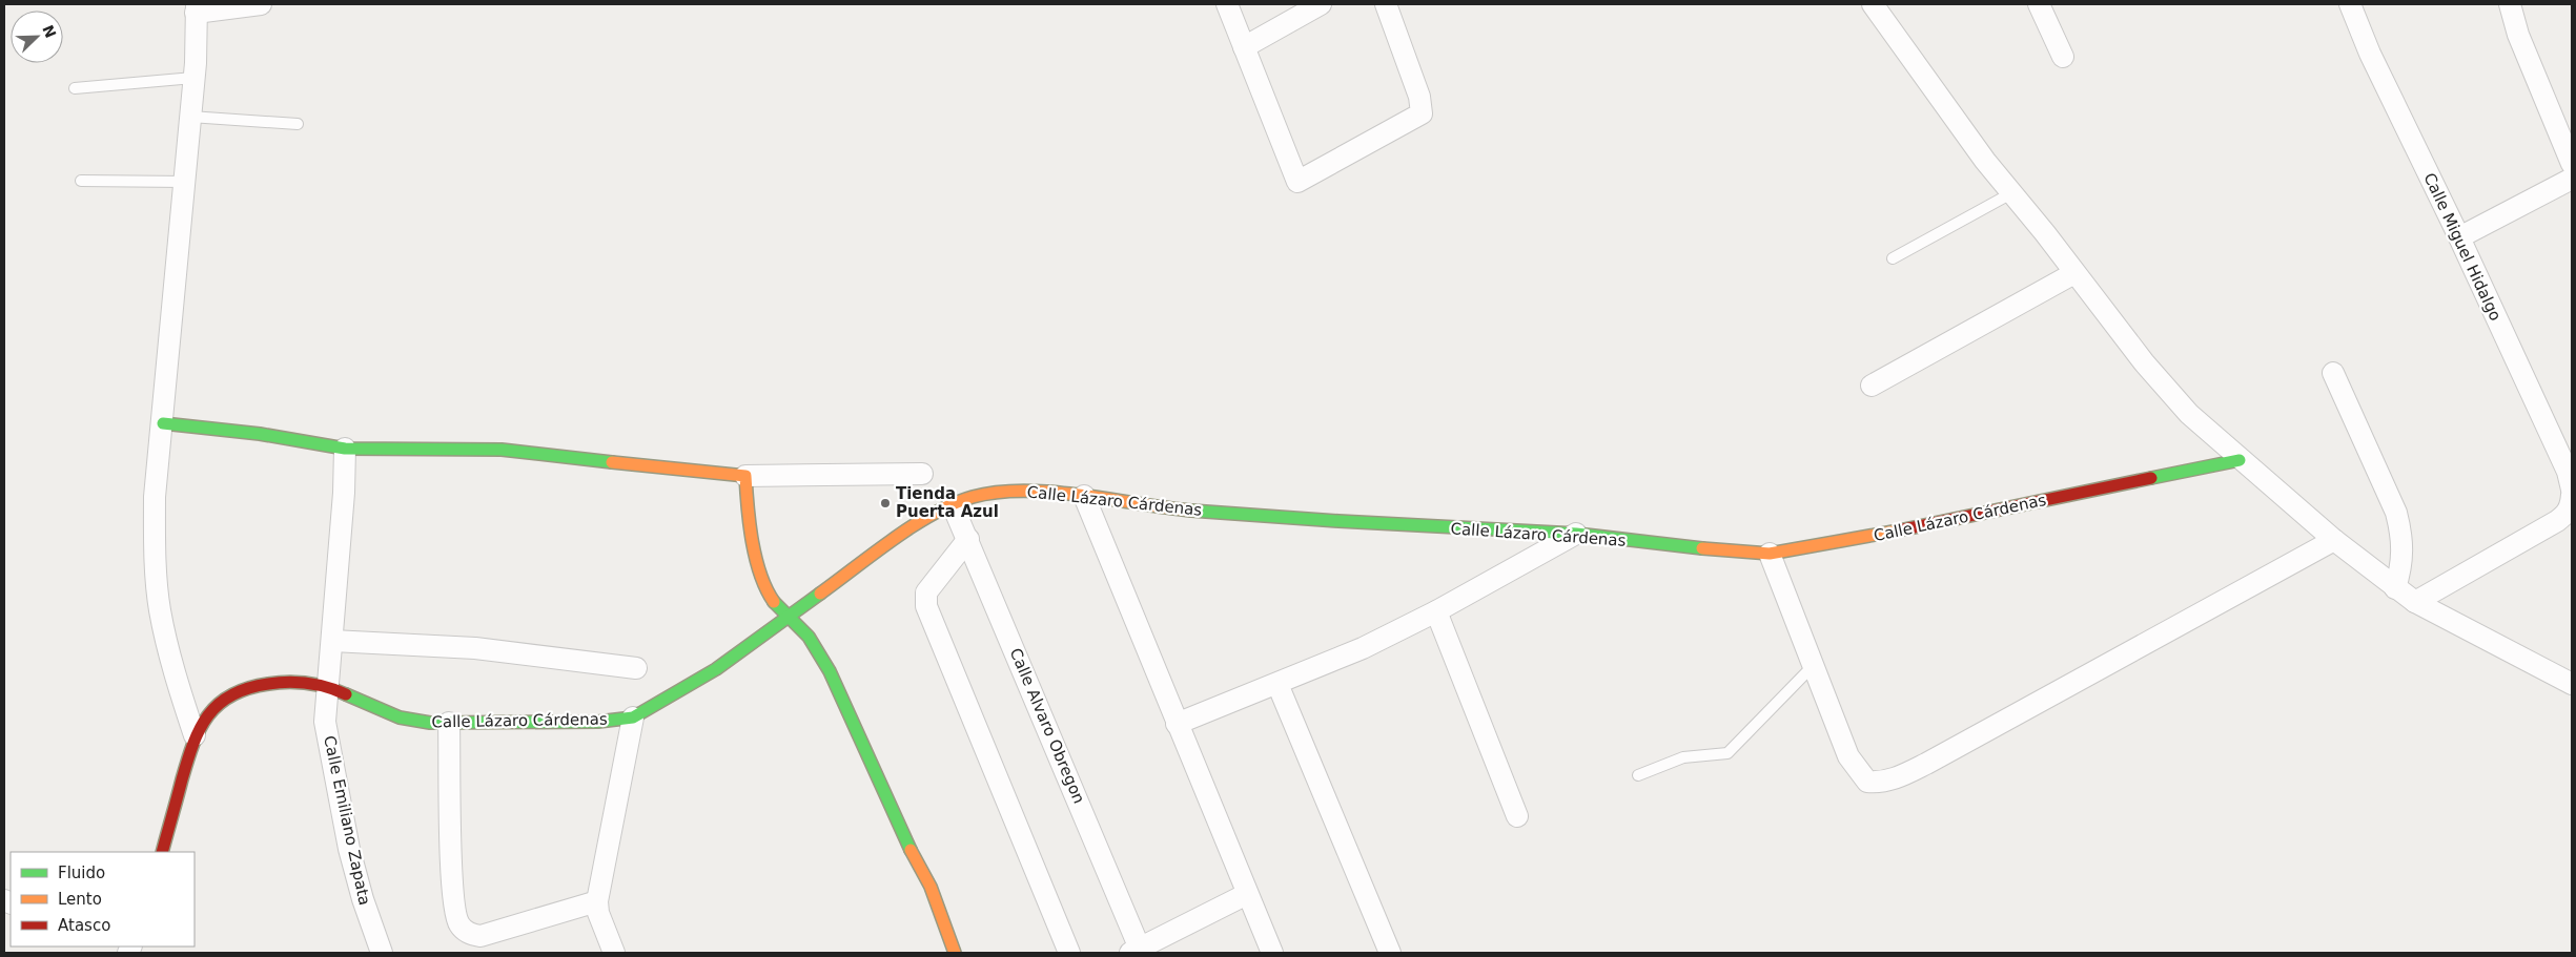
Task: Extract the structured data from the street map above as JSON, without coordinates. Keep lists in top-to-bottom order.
{
  "streets": {
    "street": [
      "Calle Miguel Hidalgo",
      "Calle Lázaro Cárdenas",
      "Calle Alvaro Obregon",
      "Calle Emiliano Zapata"
    ]
  },
  "crossings": [
    ["Calle Lázaro Cárdenas", "Calle Alvaro Obregon"],
    ["Calle Lázaro Cárdenas", "Calle Emiliano Zapata"]
  ],
  "places": ["Tienda Puerta Azul"],
  "legend": ["Fluido", "Lento", "Atasco"],
  "north": "top right"
}
